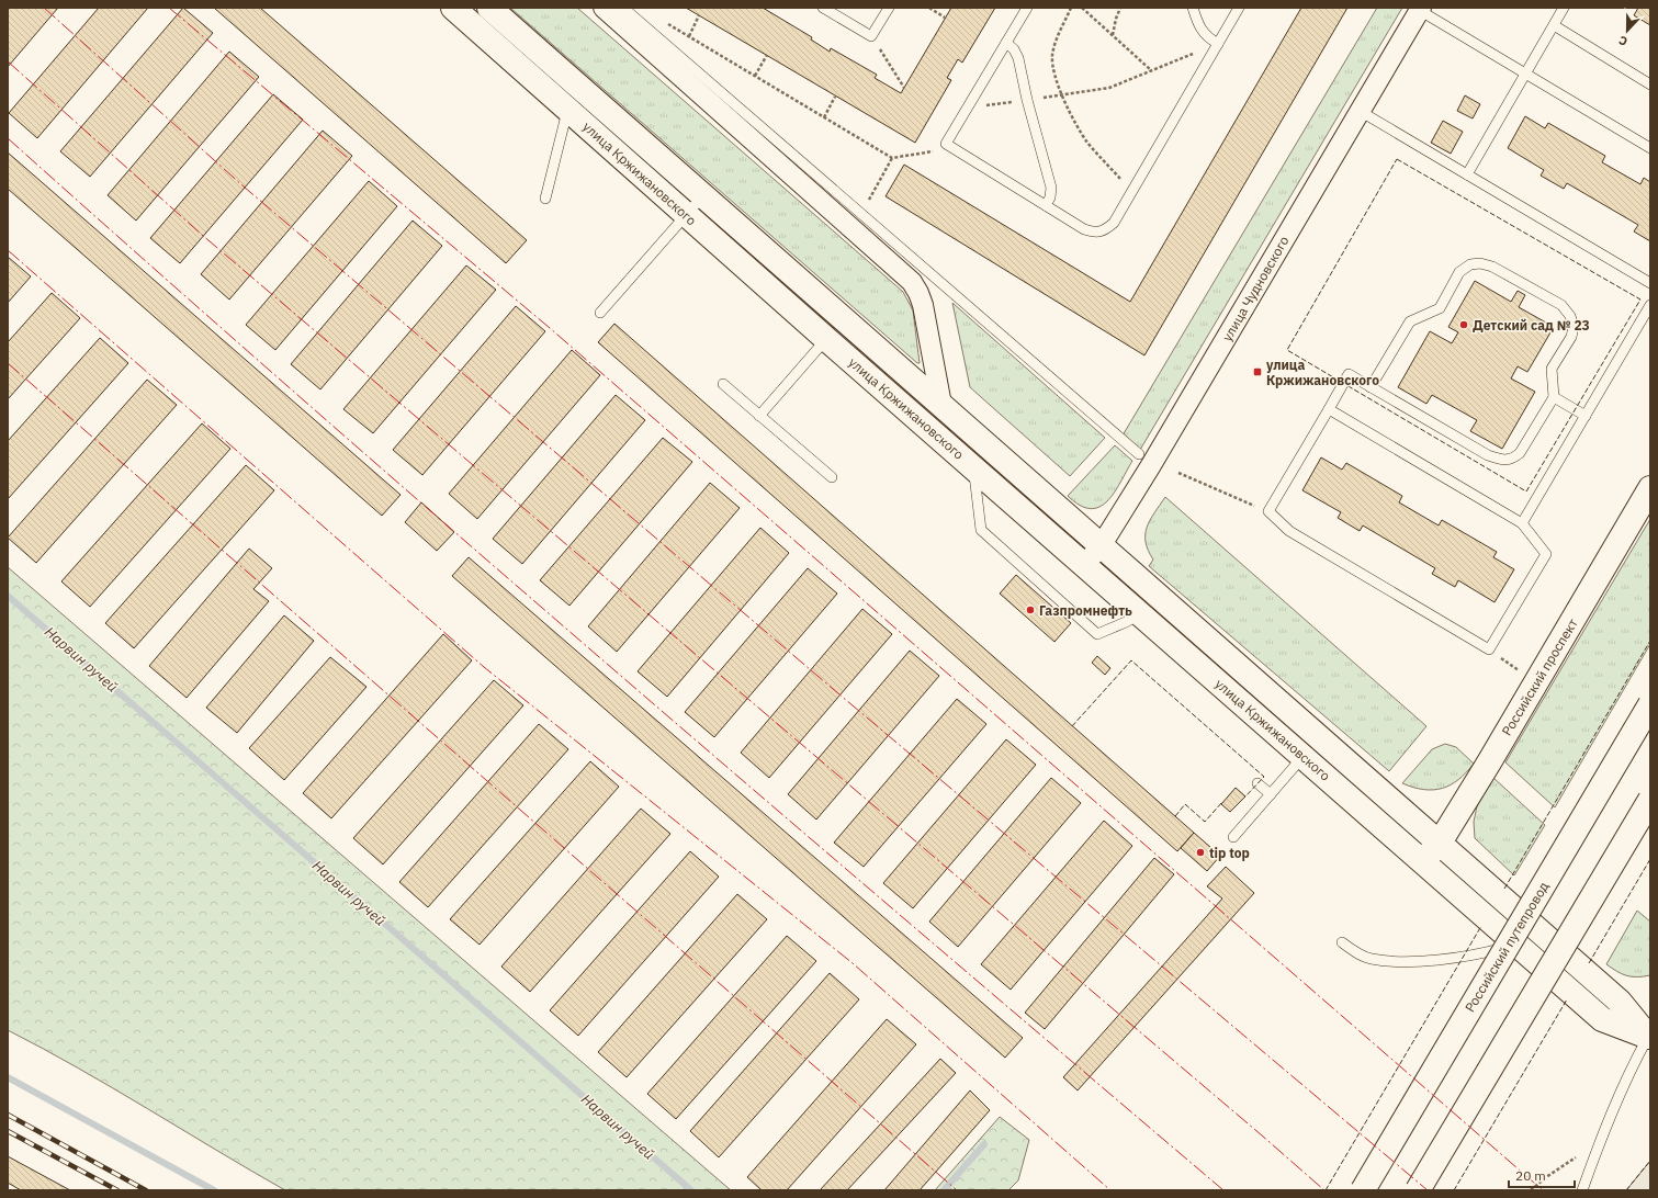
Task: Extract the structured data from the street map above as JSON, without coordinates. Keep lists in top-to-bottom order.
{
  "streets": {
    "street": [
      "улица Кржижановского",
      "улица Чудновского",
      "Российский проспект",
      "Российский путепровод"
    ]
  },
  "crossings": [
    ["улица Кржижановского", "улица Чудновского"],
    ["улица Кржижановского", "Российский проспект"]
  ],
  "water": ["Нарвин ручей"],
  "places": {
    "other": ["Детский сад № 23", "Газпромнефть", "tip top"],
    "transit": ["улица Кржижановского"]
  },
  "scale_bar": "20 m",
  "north": "bottom"
}
